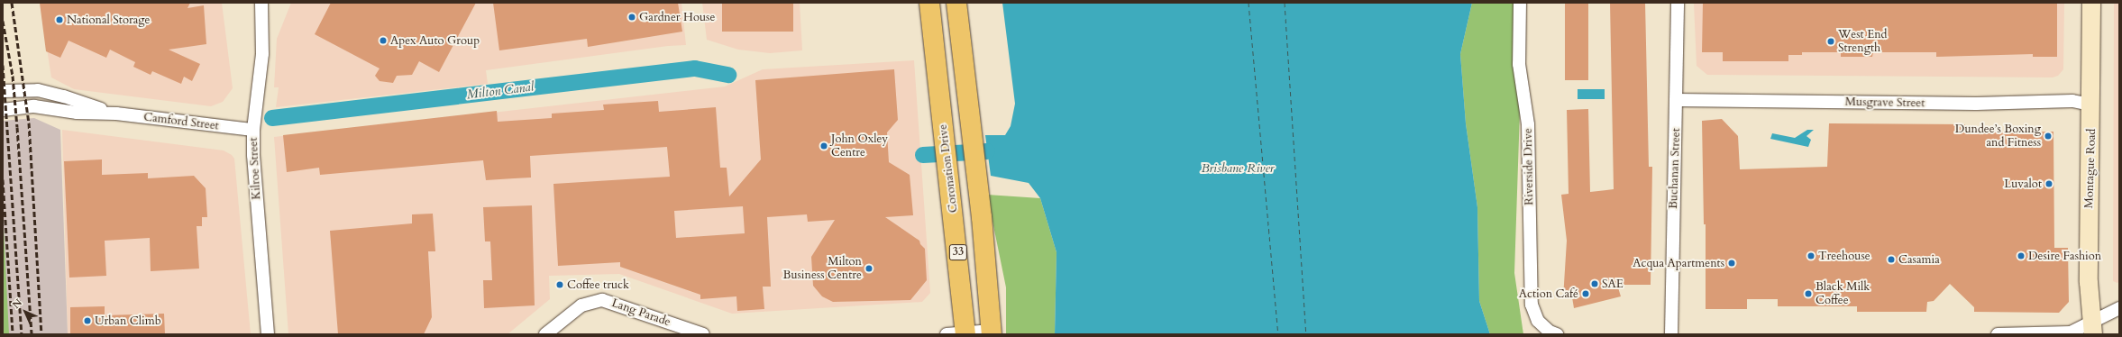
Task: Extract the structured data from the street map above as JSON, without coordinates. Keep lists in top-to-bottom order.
{
  "streets": {
    "highway": ["Coronation Drive", "33"],
    "street": [
      "Musgrave Street",
      "Camford Street",
      "Riverside Drive",
      "Kilroe Street",
      "Buchanan Street",
      "Montague Road",
      "Lang Parade"
    ]
  },
  "crossings": [
    ["Musgrave Street", "Buchanan Street"],
    ["Musgrave Street", "Montague Road"],
    ["Camford Street", "Kilroe Street"]
  ],
  "water": ["Milton Canal", "Brisbane River"],
  "places": [
    "Gardner House",
    "National Storage",
    "Apex Auto Group",
    "West End Strength",
    "Dundee’s Boxing and Fitness",
    "John Oxley Centre",
    "Luvalot",
    "Treehouse",
    "Desire Fashion",
    "Casamia",
    "Acqua Apartments",
    "Milton Business Centre",
    "SAE",
    "Coffee truck",
    "Action Café",
    "Black Milk Coffee",
    "Urban Climb"
  ],
  "north": "top left"
}
